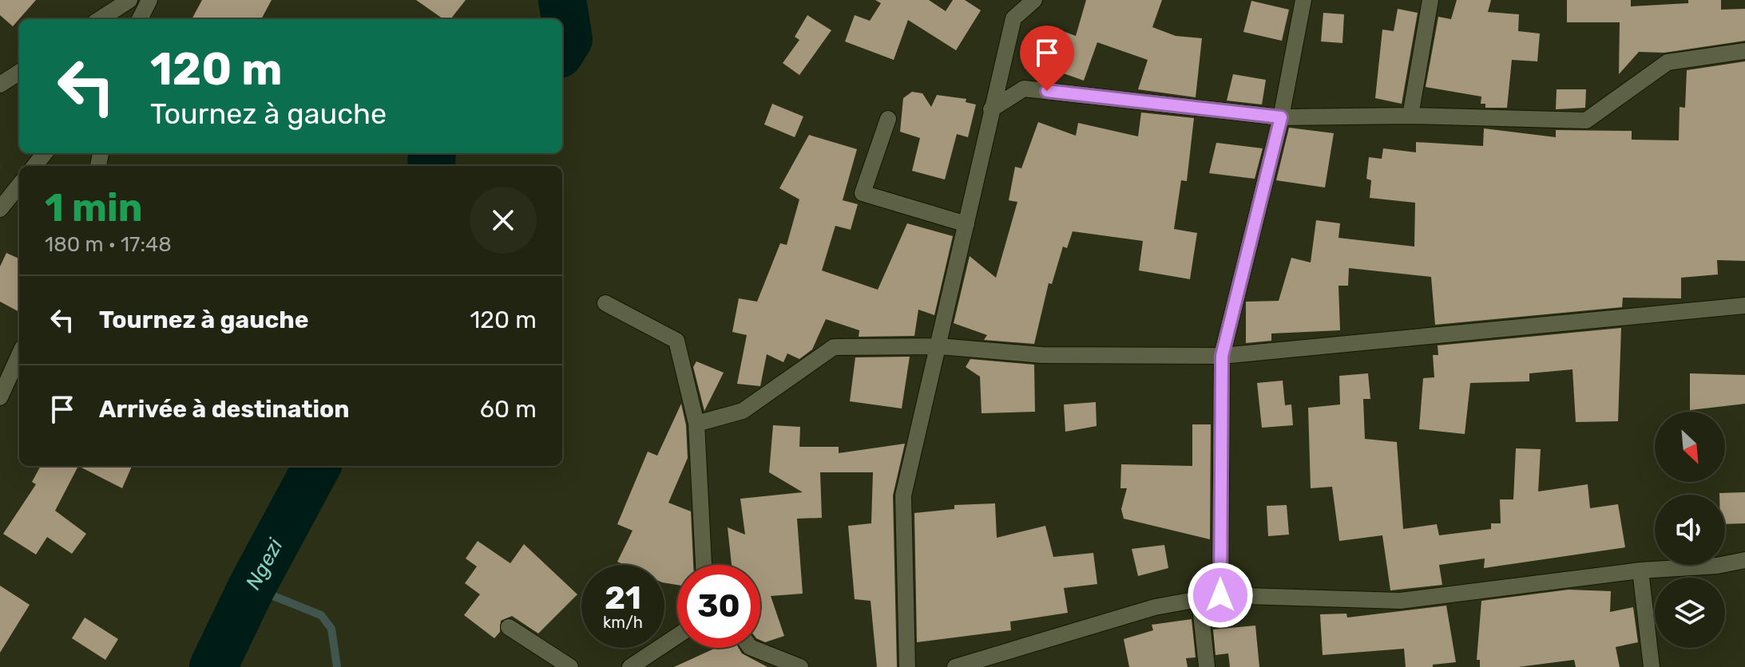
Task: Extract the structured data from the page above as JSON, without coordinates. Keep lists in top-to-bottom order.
{
  "water": ["Ngezi"],
  "north": "bottom right",
  "page": {
    "turn": ["120 m", "Tournez à gauche"],
    "heading": ["1 min", "180 m · 17:48"],
    "list": [
      {
        "name": "Tournez à gauche",
        "value": "120 m"
      },
      {
        "name": "Arrivée à destination",
        "value": "60 m"
      }
    ],
    "speed": "21 km/h",
    "limit": "30"
  }
}
